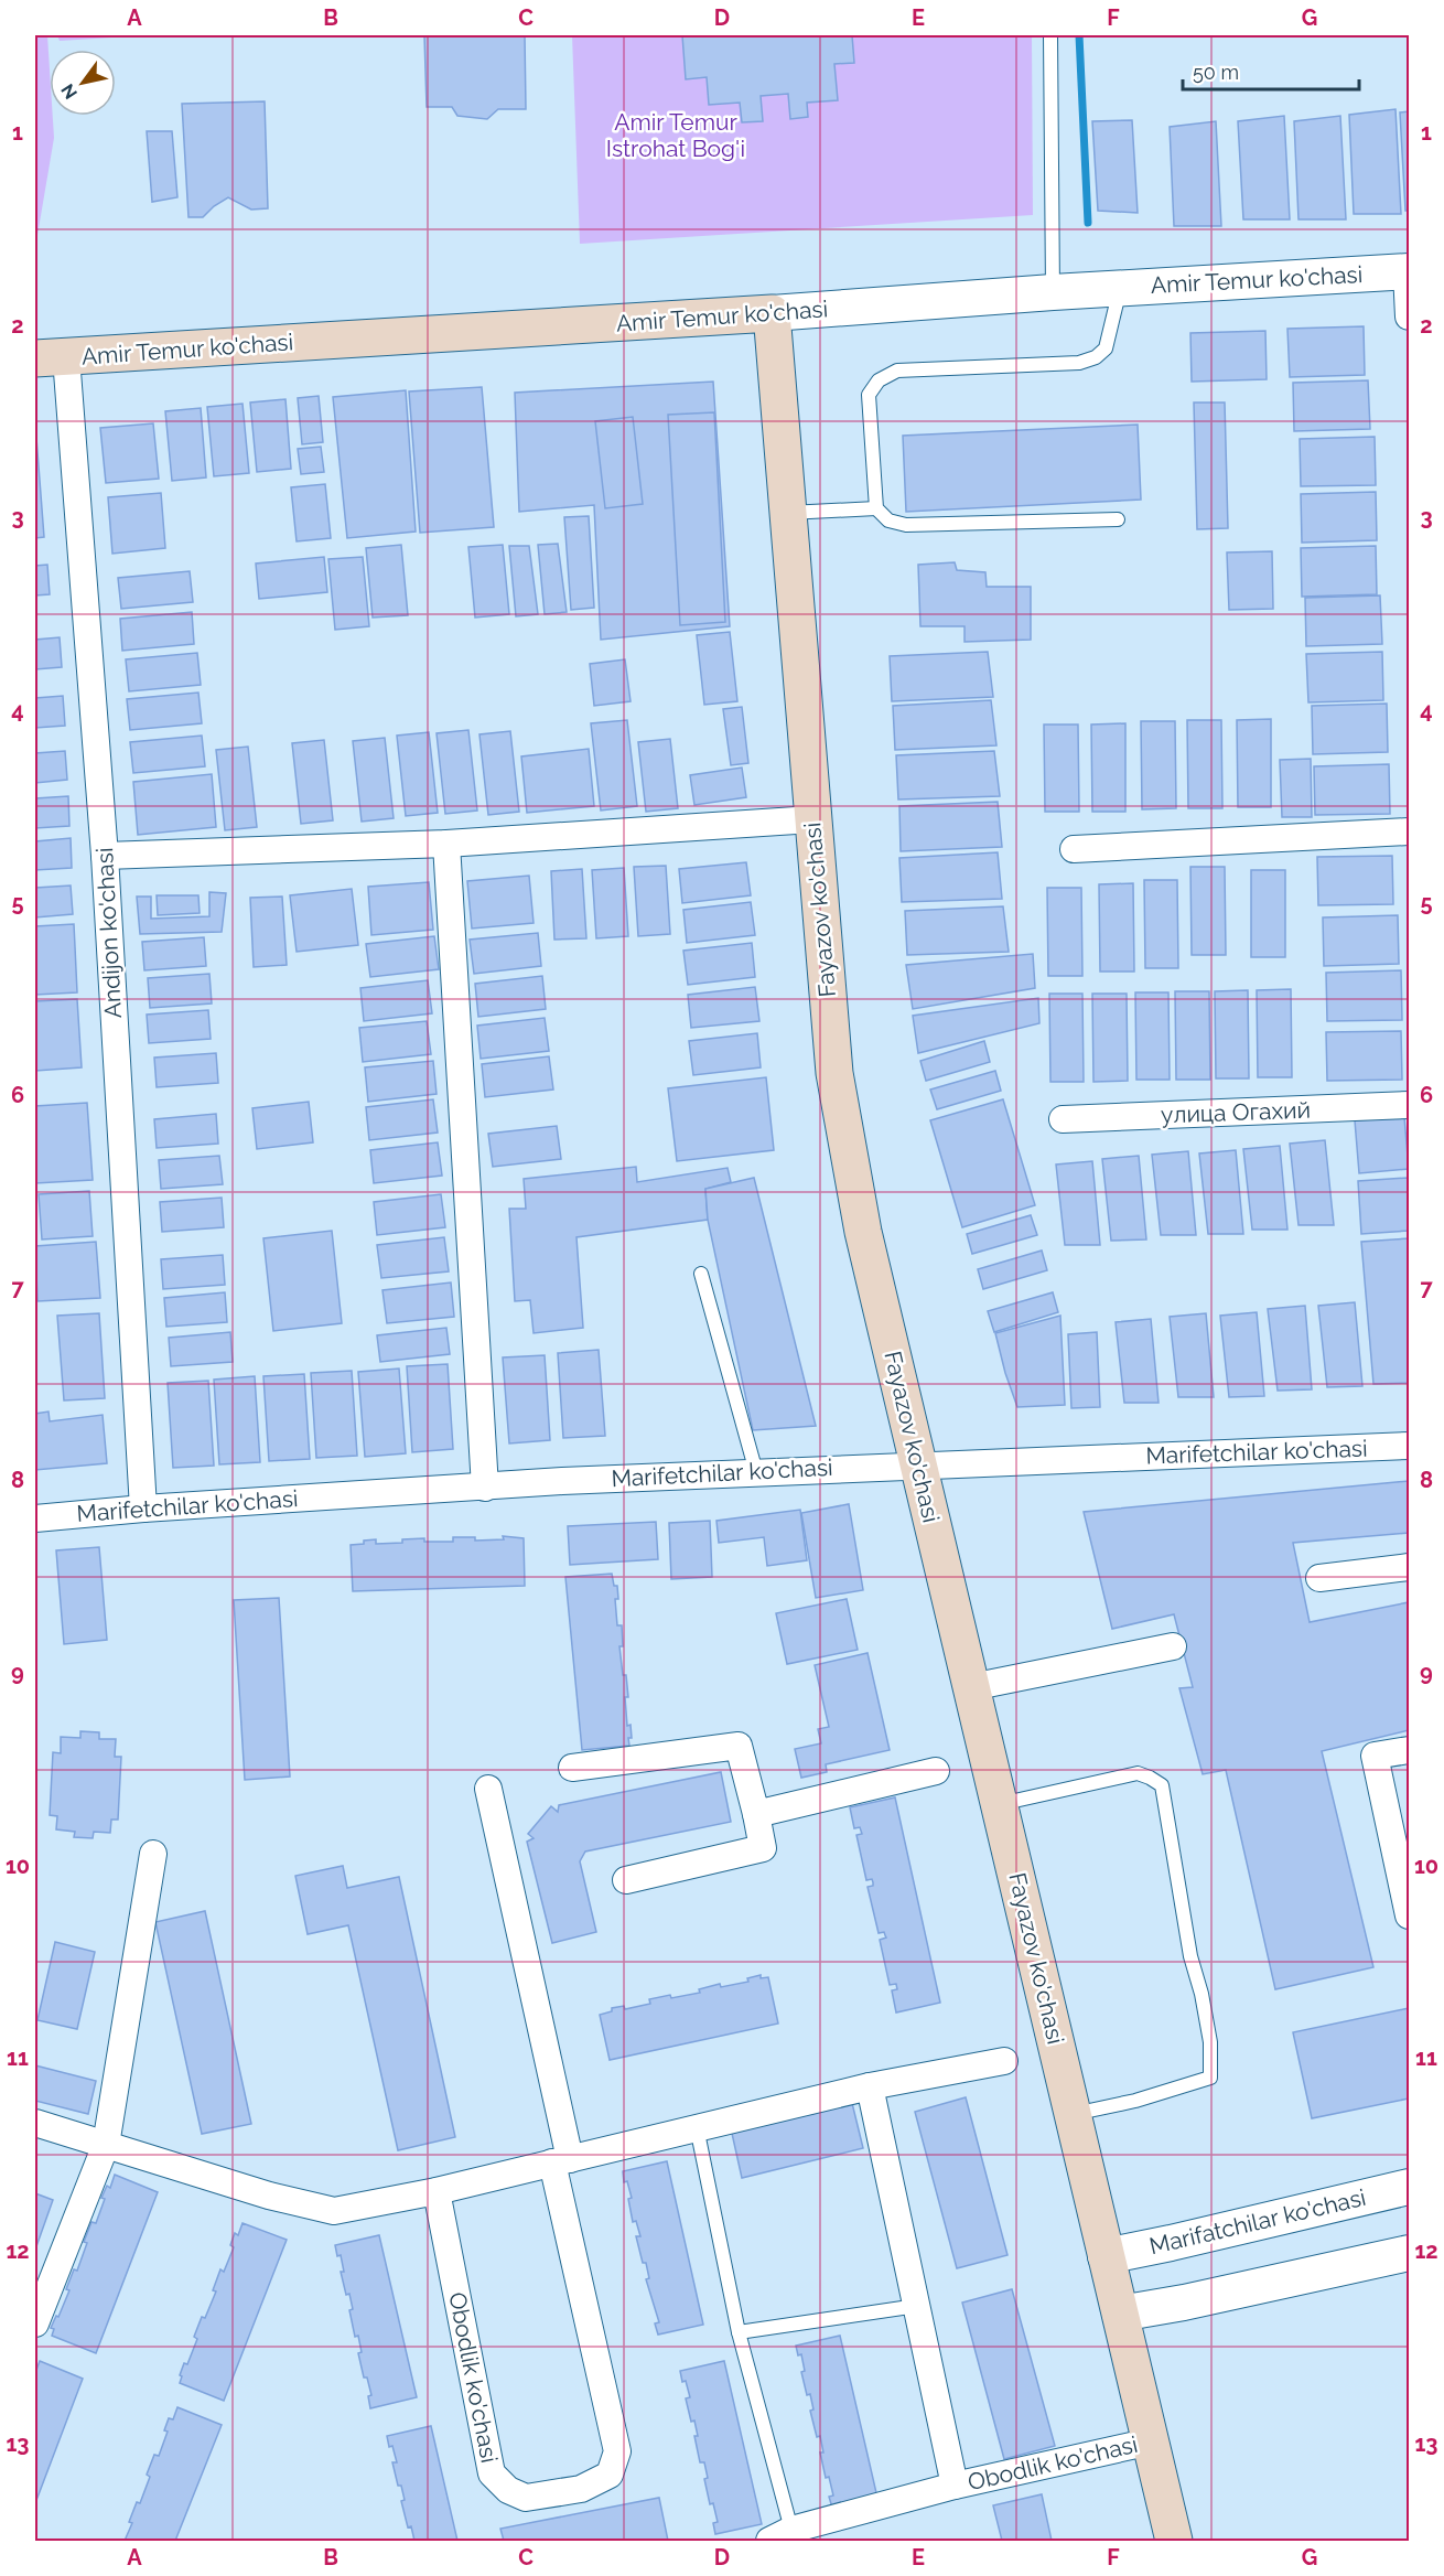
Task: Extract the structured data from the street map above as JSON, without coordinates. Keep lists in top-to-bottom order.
{
  "streets": {
    "main road": ["Amir Temur ko'chasi", "Fayazov ko'chasi"],
    "street": [
      "Andijon ko'chasi",
      "улица Огахий",
      "Marifetchilar ko'chasi",
      "Marifatchilar ko'chasi",
      "Obodlik ko'chasi"
    ]
  },
  "crossings": [
    ["Amir Temur ko'chasi", "Fayazov ko'chasi"],
    ["Amir Temur ko'chasi", "Andijon ko'chasi"],
    ["Fayazov ko'chasi", "Marifetchilar ko'chasi"],
    ["Fayazov ko'chasi", "Marifatchilar ko'chasi"],
    ["Fayazov ko'chasi", "Obodlik ko'chasi"],
    ["Andijon ko'chasi", "Marifetchilar ko'chasi"]
  ],
  "parks": ["Amir Temur Istrohat Bog'i"],
  "scale_bar": "50 m",
  "north": "bottom left",
  "grid": {
    "columns": [
      "A",
      "B",
      "C",
      "D",
      "E",
      "F",
      "G"
    ],
    "rows": [
      "1",
      "2",
      "3",
      "4",
      "5",
      "6",
      "7",
      "8",
      "9",
      "10",
      "11",
      "12",
      "13"
    ]
  }
}
